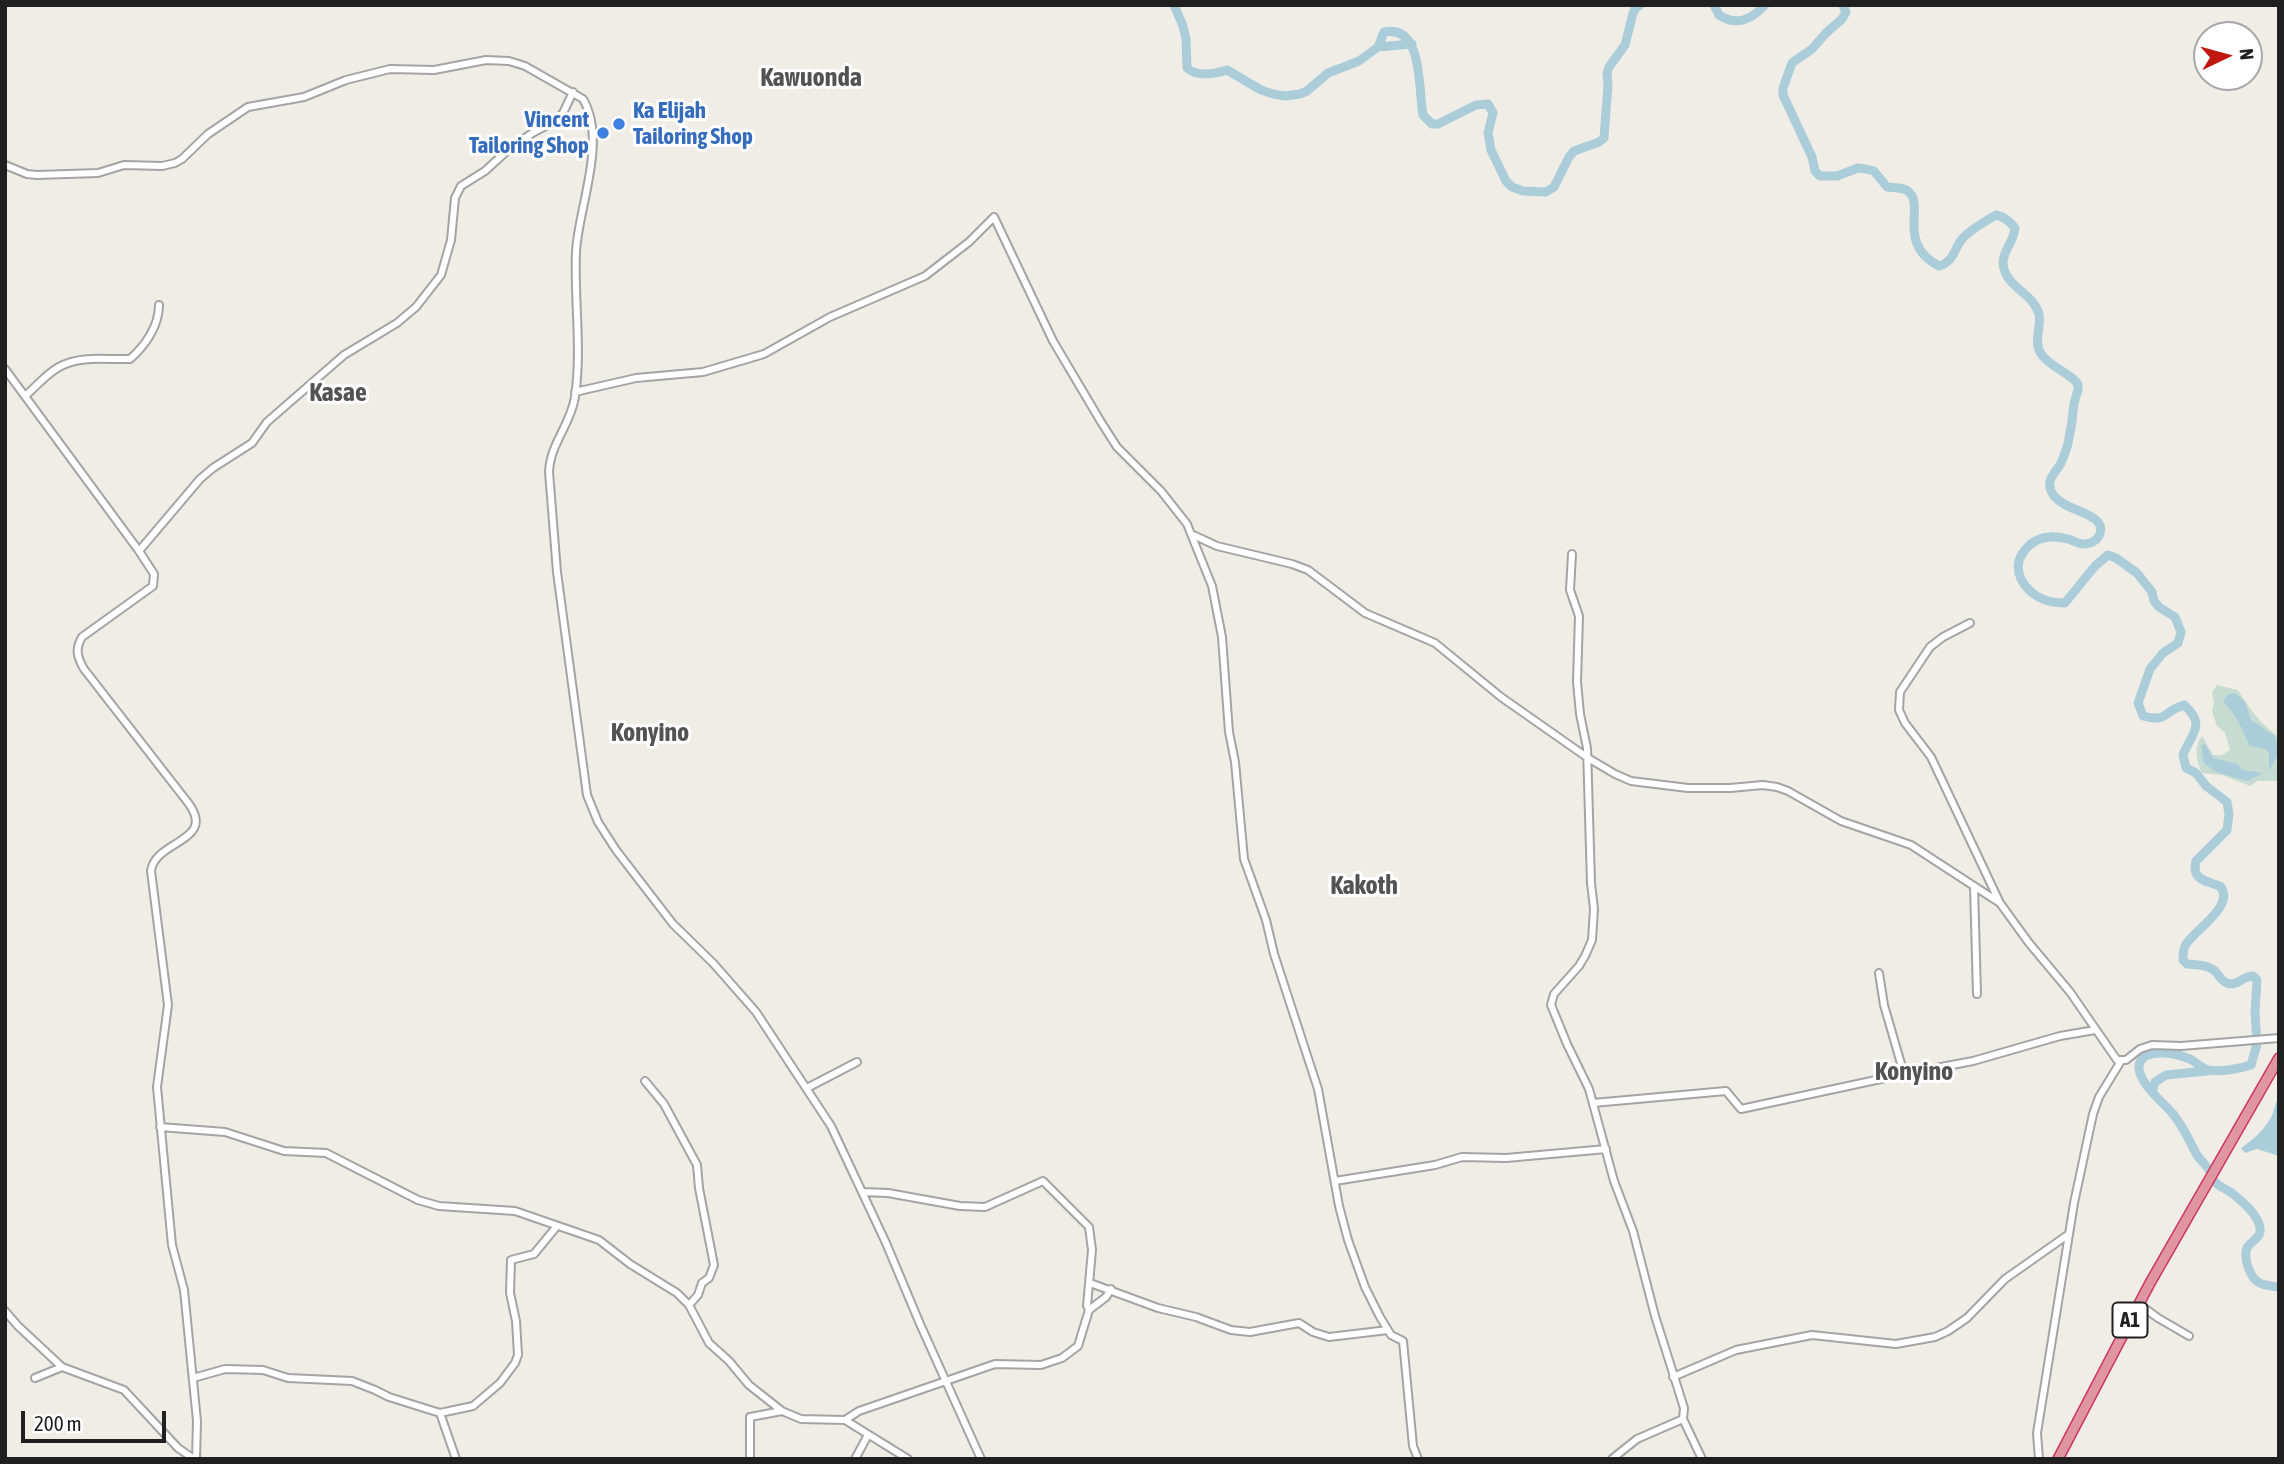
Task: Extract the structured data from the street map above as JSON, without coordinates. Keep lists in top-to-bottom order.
{
  "streets": {
    "highway": ["A1"]
  },
  "districts": [
    "Kawuonda",
    "Kasae",
    "Konyino",
    "Kakoth",
    "Konyino"
  ],
  "places": ["Ka Elijah Tailoring Shop", "Vincent Tailoring Shop"],
  "scale_bar": "200 m",
  "north": "right"
}
